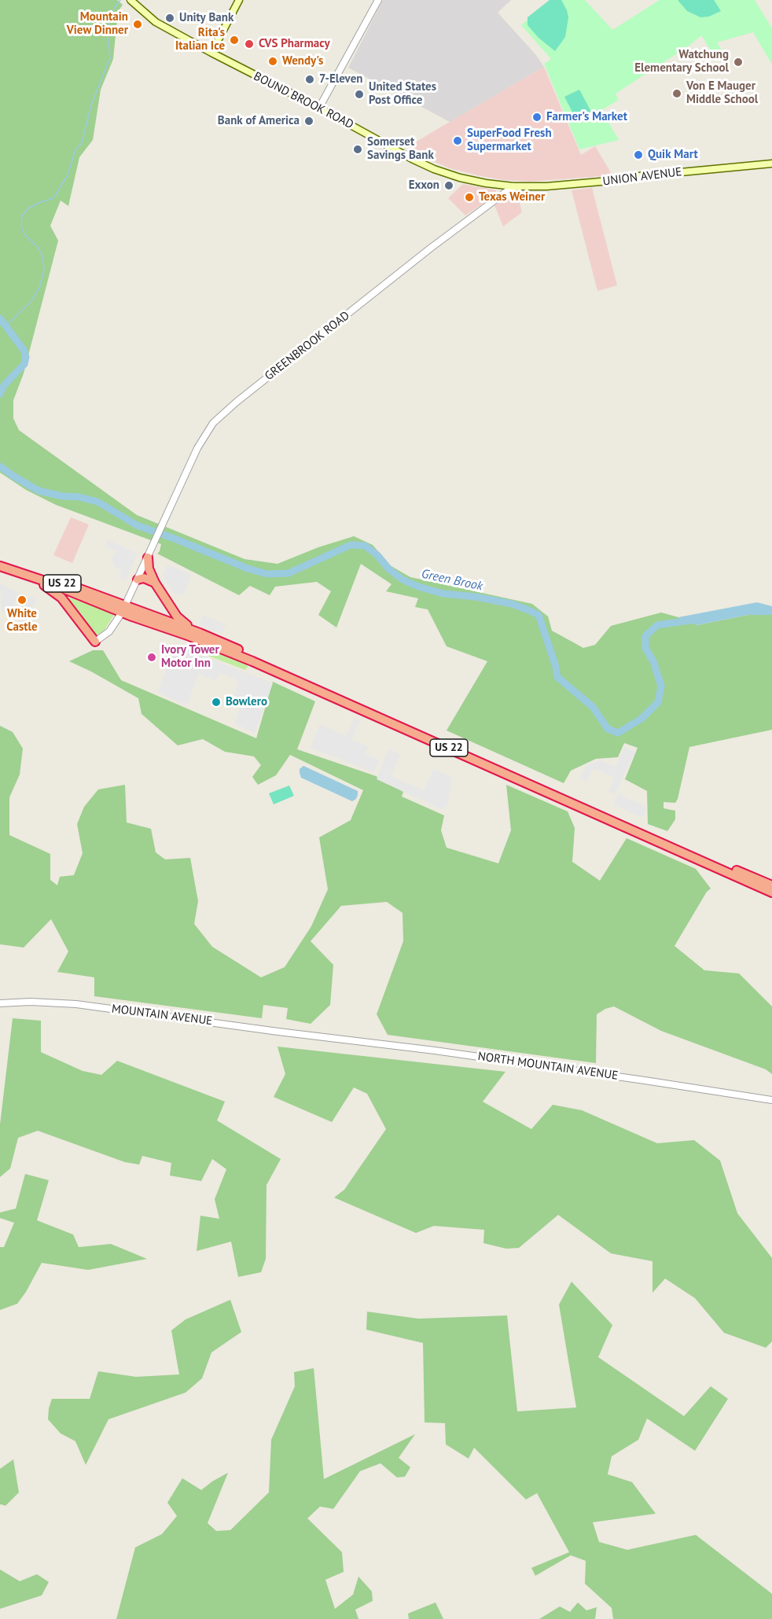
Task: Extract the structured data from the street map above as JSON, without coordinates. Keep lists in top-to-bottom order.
{
  "streets": {
    "highway": ["US 22"],
    "main road": ["BOUND BROOK ROAD", "UNION AVENUE"],
    "street": ["GREENBROOK ROAD", "MOUNTAIN AVENUE", "NORTH MOUNTAIN AVENUE"]
  },
  "crossings": [
    ["BOUND BROOK ROAD", "UNION AVENUE"],
    ["BOUND BROOK ROAD", "GREENBROOK ROAD"],
    ["UNION AVENUE", "GREENBROOK ROAD"],
    ["GREENBROOK ROAD", "US 22"],
    ["MOUNTAIN AVENUE", "NORTH MOUNTAIN AVENUE"]
  ],
  "water": ["Green Brook"],
  "places": [
    "Unity Bank",
    "Mountain View Dinner",
    "Rita's Italian Ice",
    "CVS Pharmacy",
    "Wendy's",
    "Watchung Elementary School",
    "7-Eleven",
    "Von E Mauger Middle School",
    "United States Post Office",
    "Farmer's Market",
    "Bank of America",
    "SuperFood Fresh Supermarket",
    "Somerset Savings Bank",
    "Quik Mart",
    "Exxon",
    "Texas Weiner",
    "White Castle",
    "Ivory Tower Motor Inn",
    "Bowlero"
  ]
}
